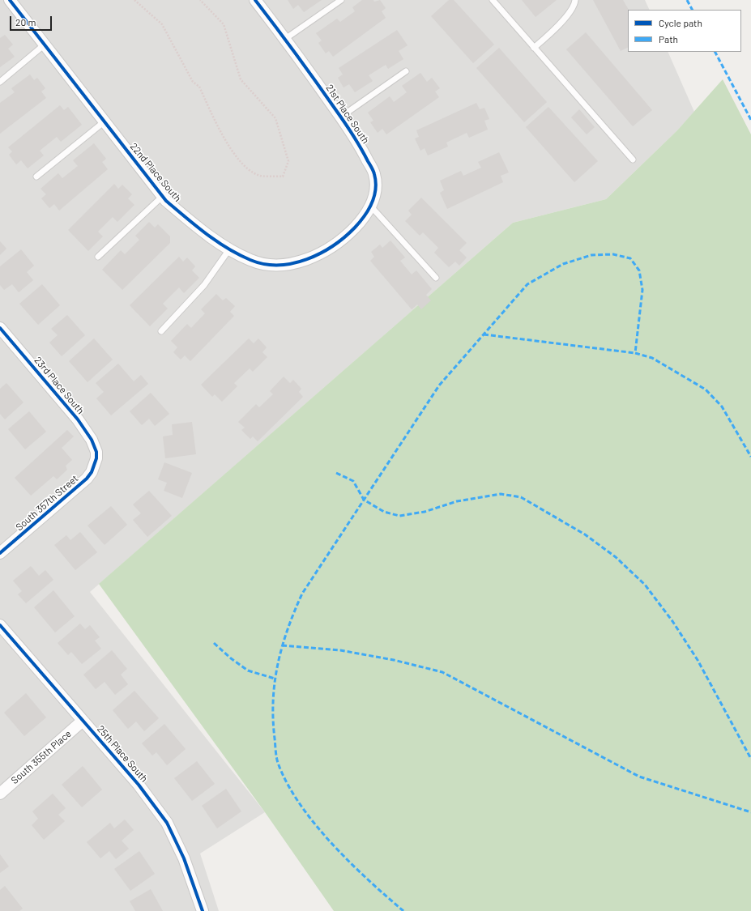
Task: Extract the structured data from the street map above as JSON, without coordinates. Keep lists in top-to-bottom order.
{
  "streets": {
    "street": [
      "21st Place South",
      "22nd Place South",
      "23rd Place South",
      "South 357th Street",
      "25th Place South",
      "South 355th Place"
    ]
  },
  "crossings": [
    ["21st Place South", "22nd Place South"],
    ["23rd Place South", "South 357th Street"],
    ["25th Place South", "South 355th Place"]
  ],
  "legend": ["Cycle path", "Path"],
  "scale_bar": "20 m"
}
